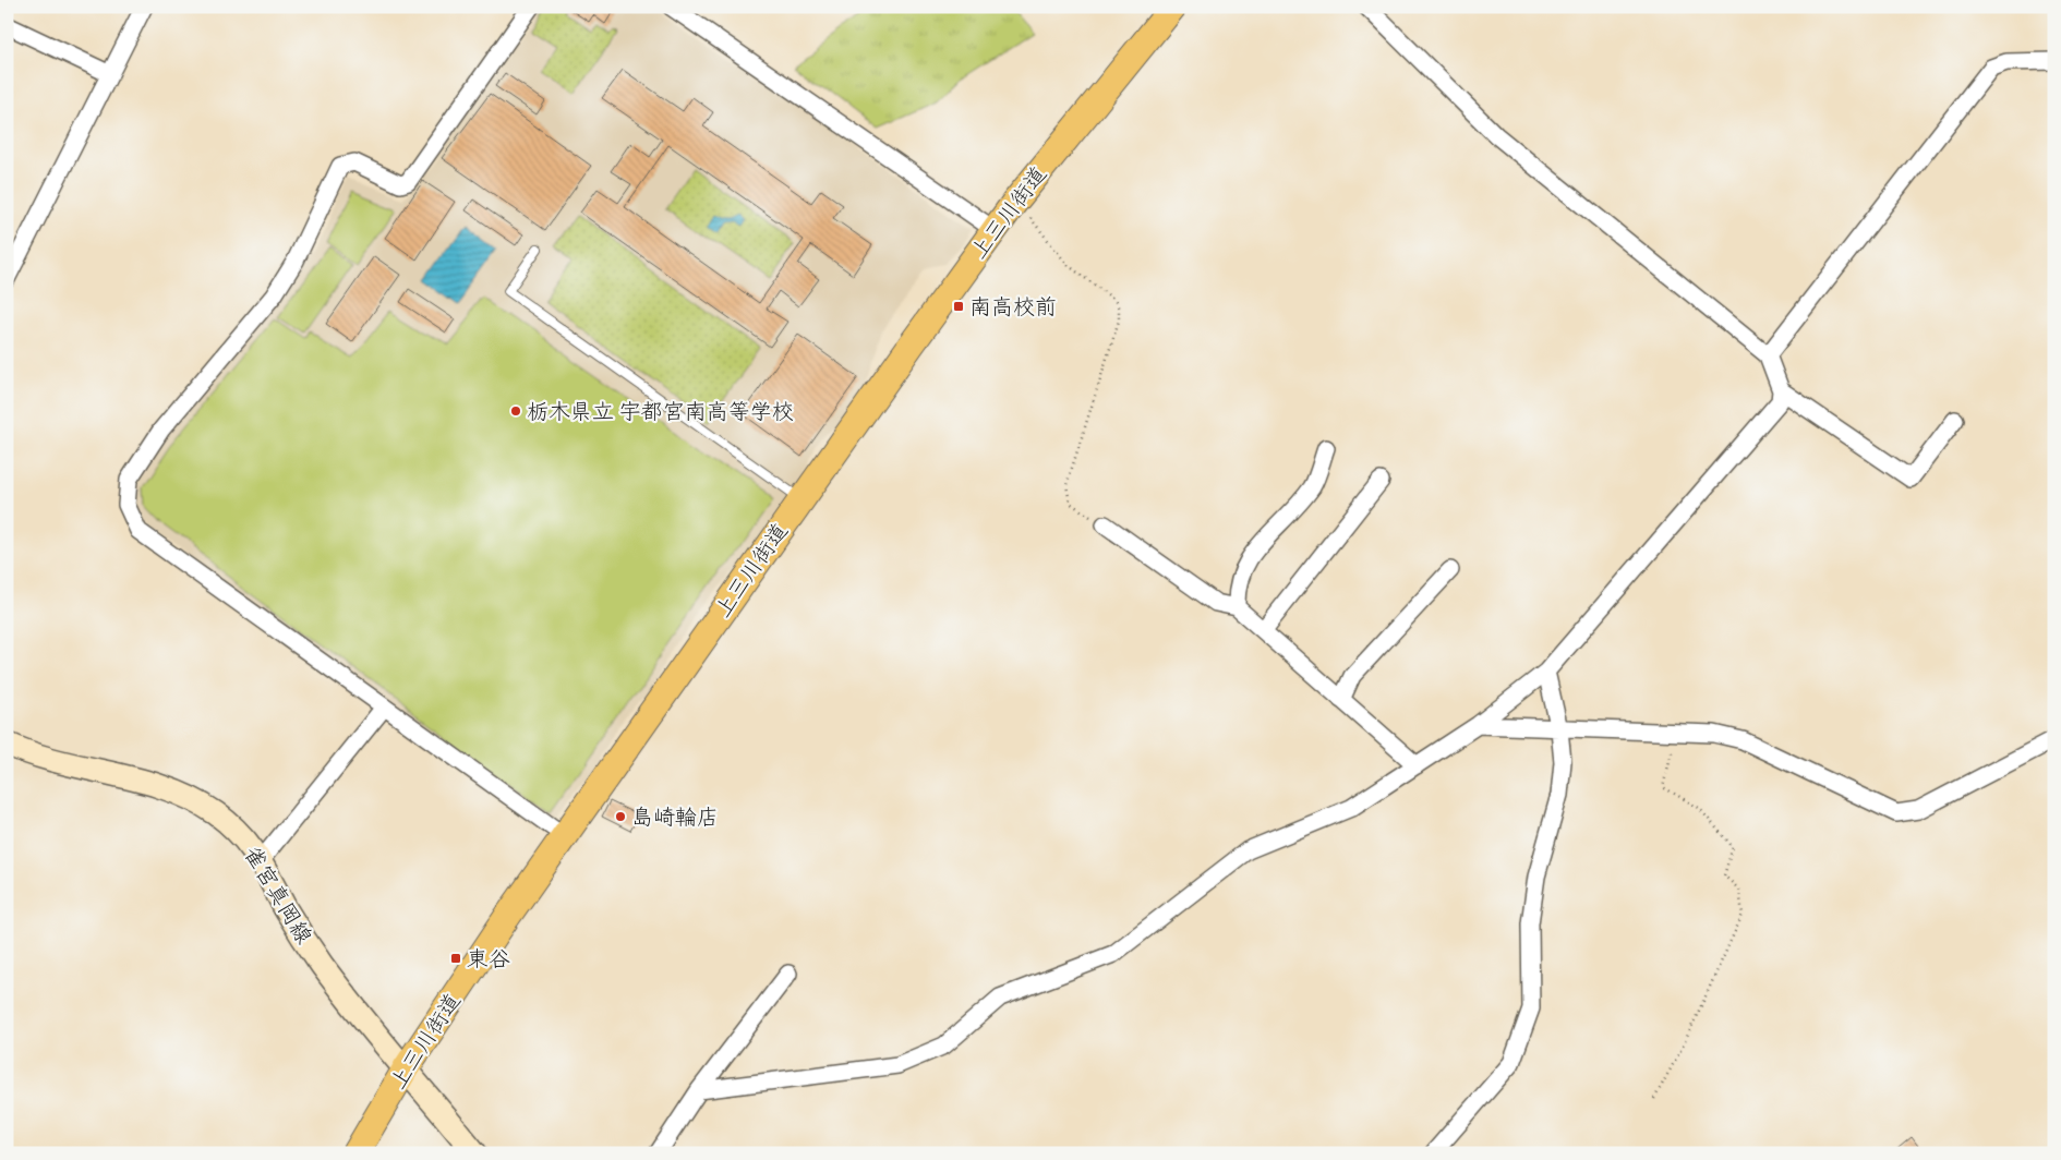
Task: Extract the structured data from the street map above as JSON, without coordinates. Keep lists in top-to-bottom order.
{
  "streets": {
    "main road": ["上三川街道", "雀宮真岡線"]
  },
  "crossings": [
    ["上三川街道", "雀宮真岡線"]
  ],
  "places": {
    "transit": ["南高校前", "東谷"],
    "other": ["栃木県立 宇都宮南高等学校", "島崎輪店"]
  }
}
